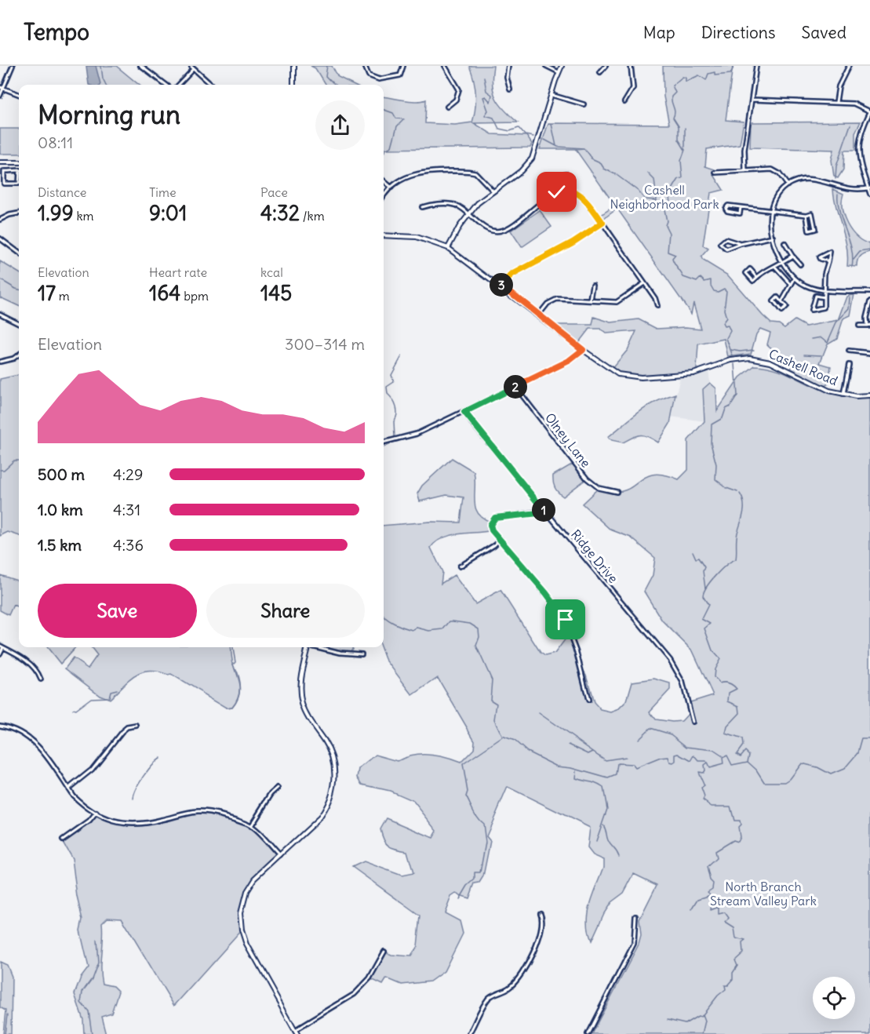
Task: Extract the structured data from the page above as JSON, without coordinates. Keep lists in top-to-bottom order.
{
  "streets": {
    "street": ["Cashell Road", "Olney Lane", "Ridge Drive"]
  },
  "parks": ["Cashell Neighborhood Park", "North Branch Stream Valley Park"],
  "page": {
    "header": "Tempo",
    "nav": ["Map", "Directions", "Saved"],
    "heading": ["Morning run", "08:11"],
    "stats": [
      ["Distance", "1.99 km"],
      ["Time", "9:01"],
      ["Pace", "4:32 /km"],
      ["Elevation", "17 m"],
      ["Heart rate", "164 bpm"],
      ["kcal", "145"]
    ],
    "pins": ["3", "2", "1"],
    "chart": ["Elevation", "300–314 m"],
    "list": [
      {
        "name": "500 m",
        "note": "4:29"
      },
      {
        "name": "1.0 km",
        "note": "4:31"
      },
      {
        "name": "1.5 km",
        "note": "4:36"
      }
    ],
    "buttons": ["Save", "Share"]
  }
}
